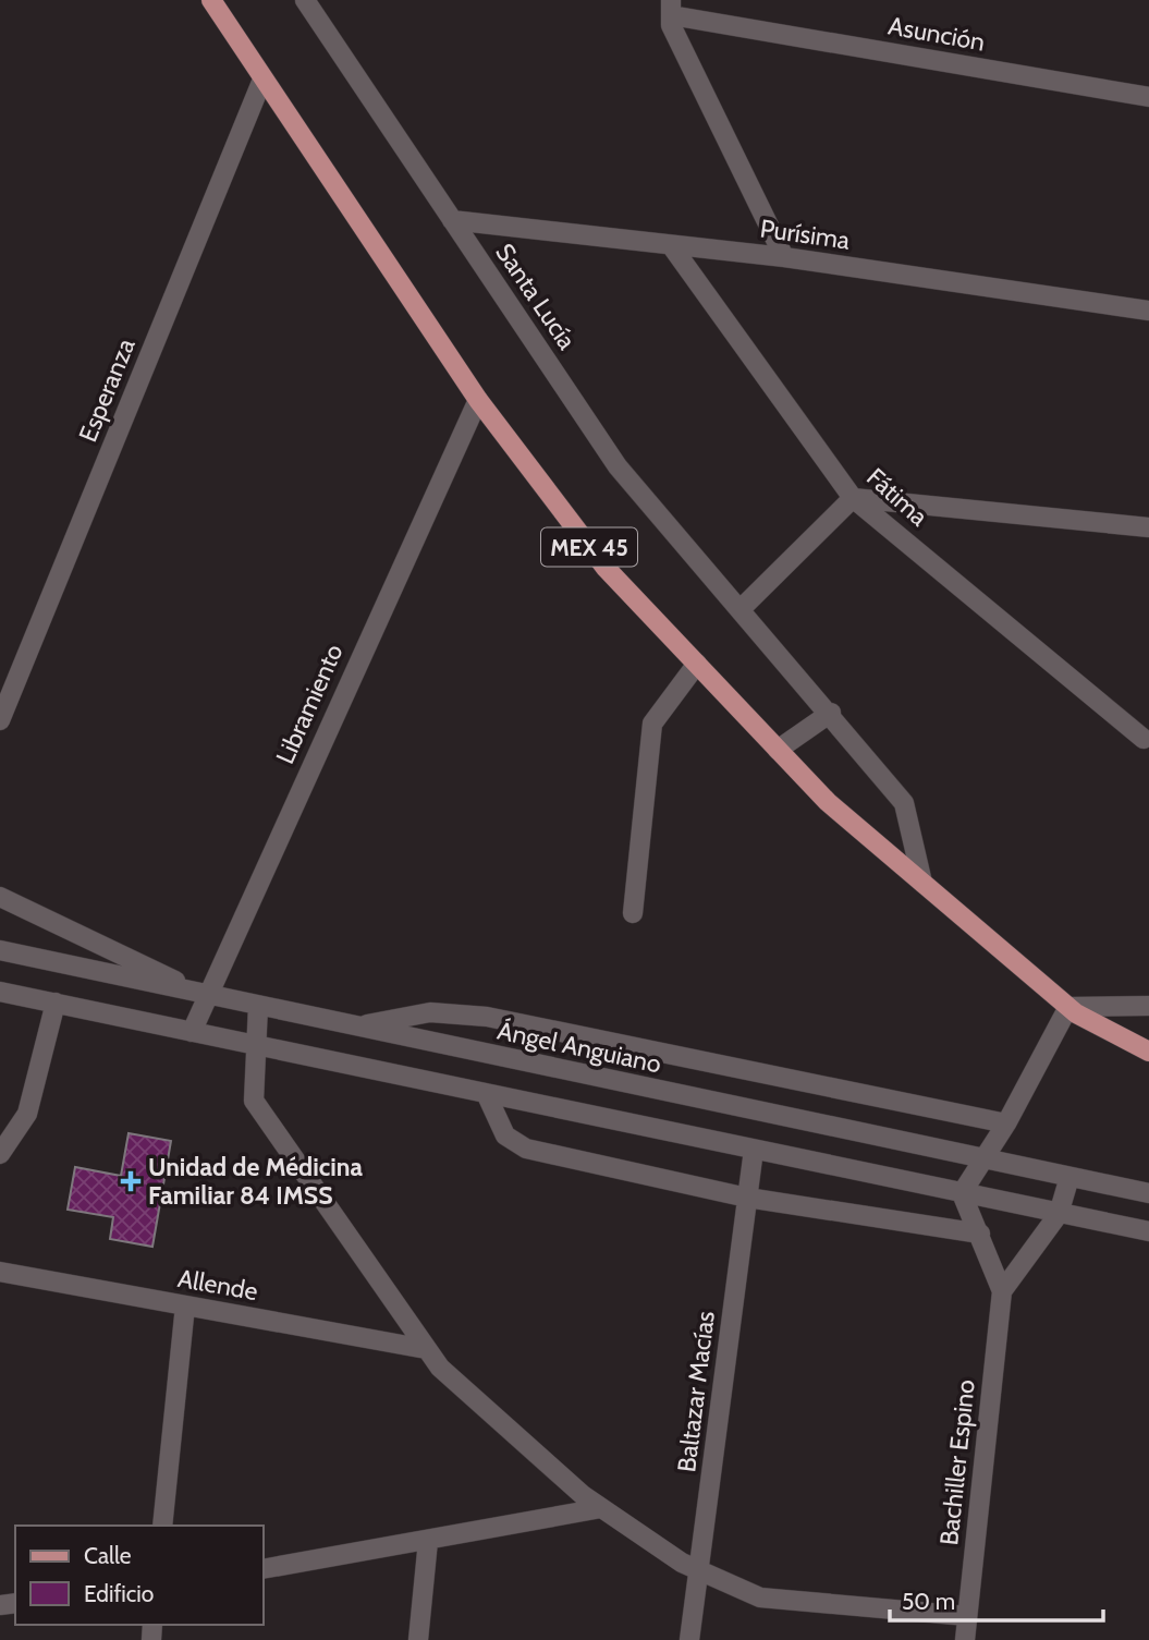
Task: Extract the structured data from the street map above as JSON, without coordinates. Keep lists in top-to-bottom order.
{
  "streets": {
    "main road": ["MEX 45"],
    "street": [
      "Asunción",
      "Purísima",
      "Santa Lucía",
      "Esperanza",
      "Fátima",
      "Libramiento",
      "Ángel Anguiano",
      "Allende",
      "Baltazar Macías",
      "Bachiller Espino"
    ]
  },
  "crossings": [
    ["Purísima", "Santa Lucía"],
    ["Purísima", "Fátima"],
    ["Santa Lucía", "MEX 45"],
    ["Esperanza", "MEX 45"],
    ["MEX 45", "Libramiento"],
    ["Libramiento", "Ángel Anguiano"]
  ],
  "places": {
    "health": ["Unidad de Médicina Familiar 84 IMSS"]
  },
  "legend": ["Calle", "Edificio"],
  "scale_bar": "50 m"
}
